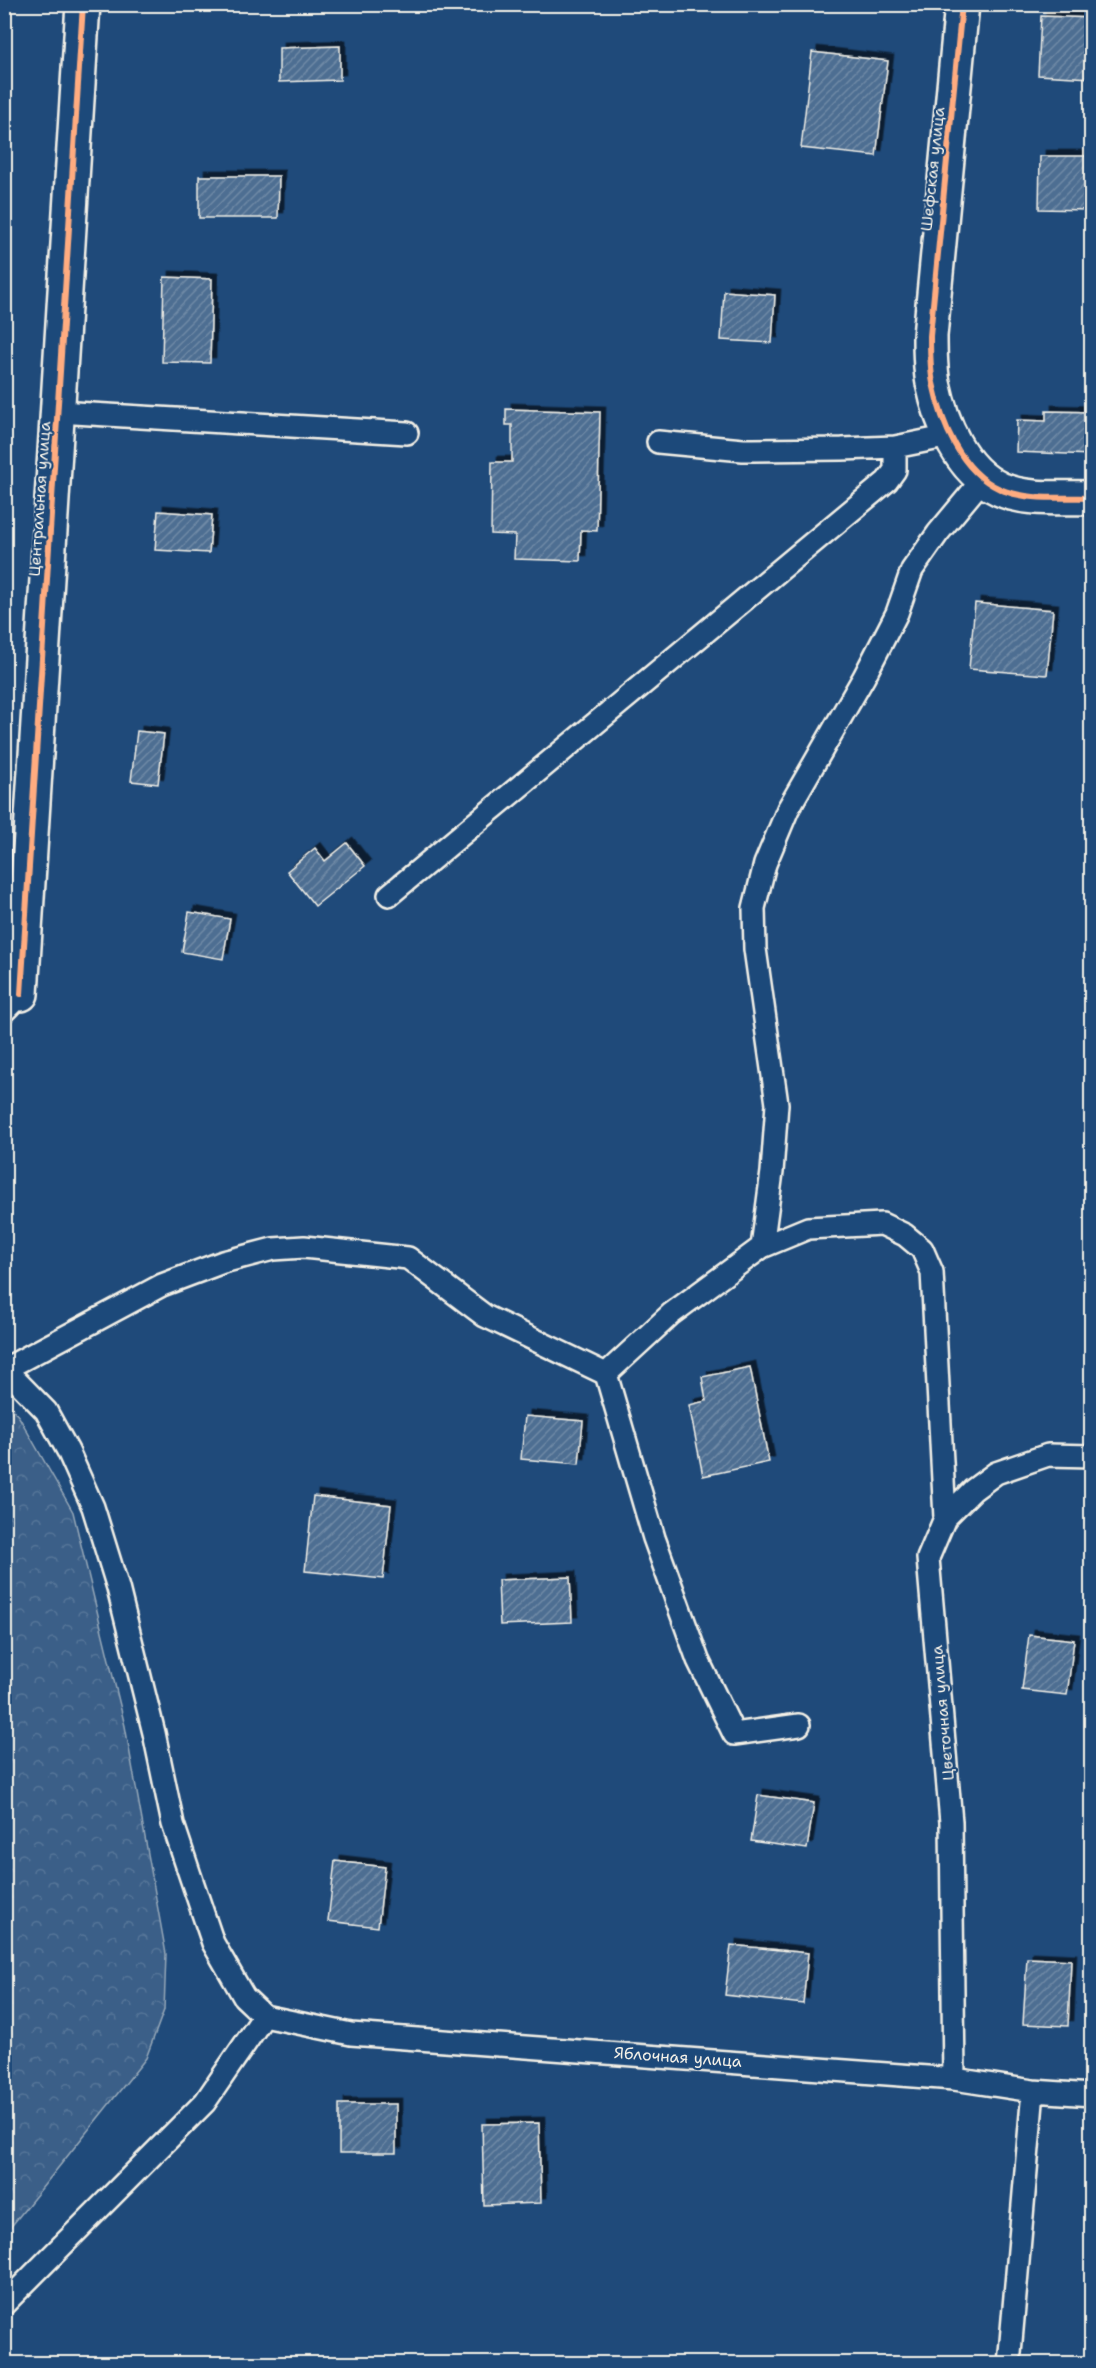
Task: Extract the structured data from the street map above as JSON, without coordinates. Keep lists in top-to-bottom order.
{
  "streets": {
    "street": ["Шефская улица", "Центральная улица"],
    "lane": ["Цветочная улица", "Яблочная улица"]
  },
  "crossings": [
    ["Цветочная улица", "Яблочная улица"]
  ]
}
